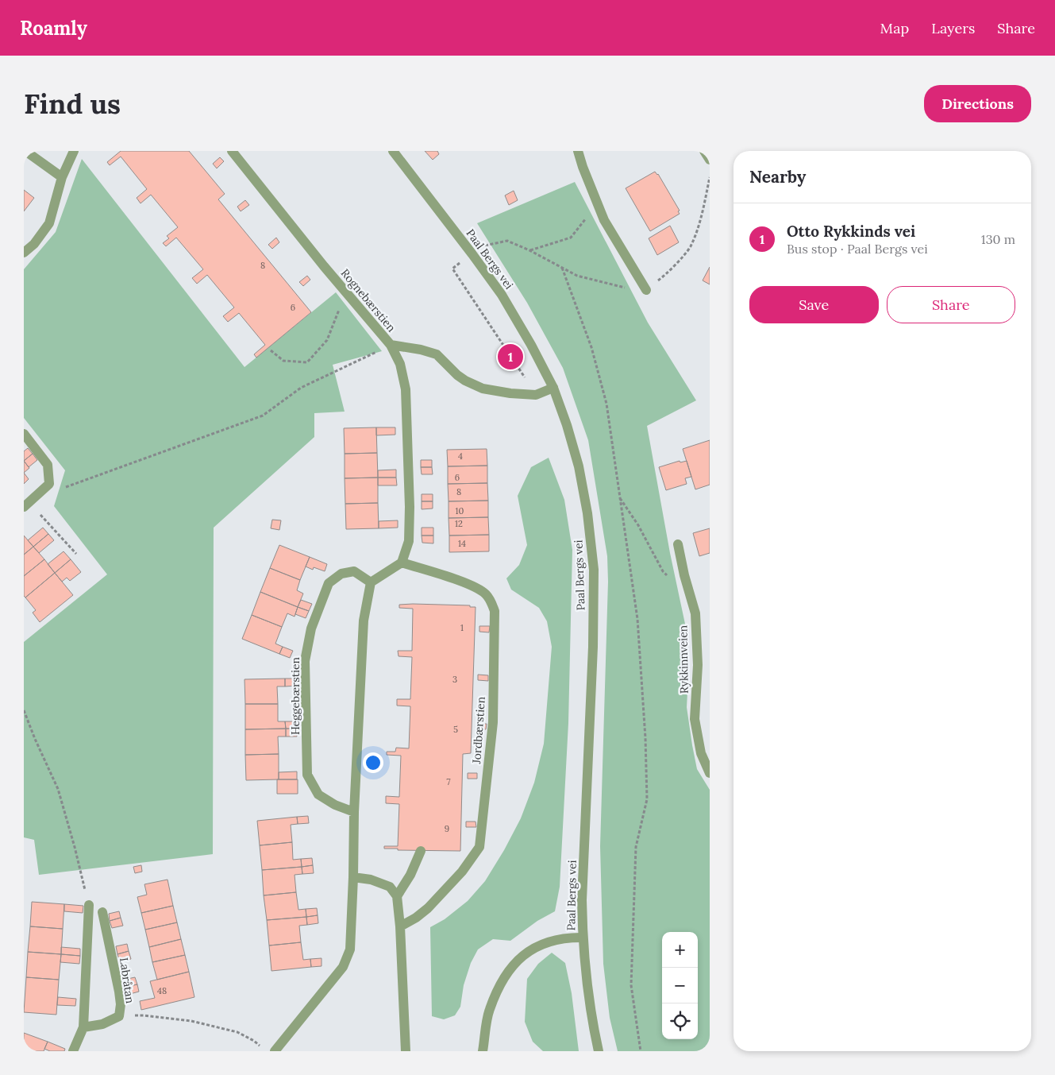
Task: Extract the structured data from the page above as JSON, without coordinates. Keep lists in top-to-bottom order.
{
  "streets": {
    "street": [
      "Paal Bergs vei",
      "Rognebærstien",
      "Rykkinnveien",
      "Heggebærstien",
      "Jordbærstien",
      "Labråtan"
    ]
  },
  "crossings": [
    ["Paal Bergs vei", "Rognebærstien"]
  ],
  "house_numbers": [
    "8",
    "6",
    "4",
    "6",
    "8",
    "10",
    "12",
    "14",
    "1",
    "3",
    "5",
    "7",
    "9",
    "48"
  ],
  "page": {
    "header": "Roamly",
    "nav": ["Map", "Layers", "Share"],
    "buttons": [
      "Directions",
      ["Save", "Share"]
    ],
    "title": "Find us",
    "heading": "Nearby",
    "list": [
      {
        "mark": "1",
        "name": "Otto Rykkinds vei",
        "note": "Bus stop · Paal Bergs vei",
        "value": "130 m"
      }
    ],
    "pins": "1",
    "map_buttons": ["+", "−"]
  }
}
